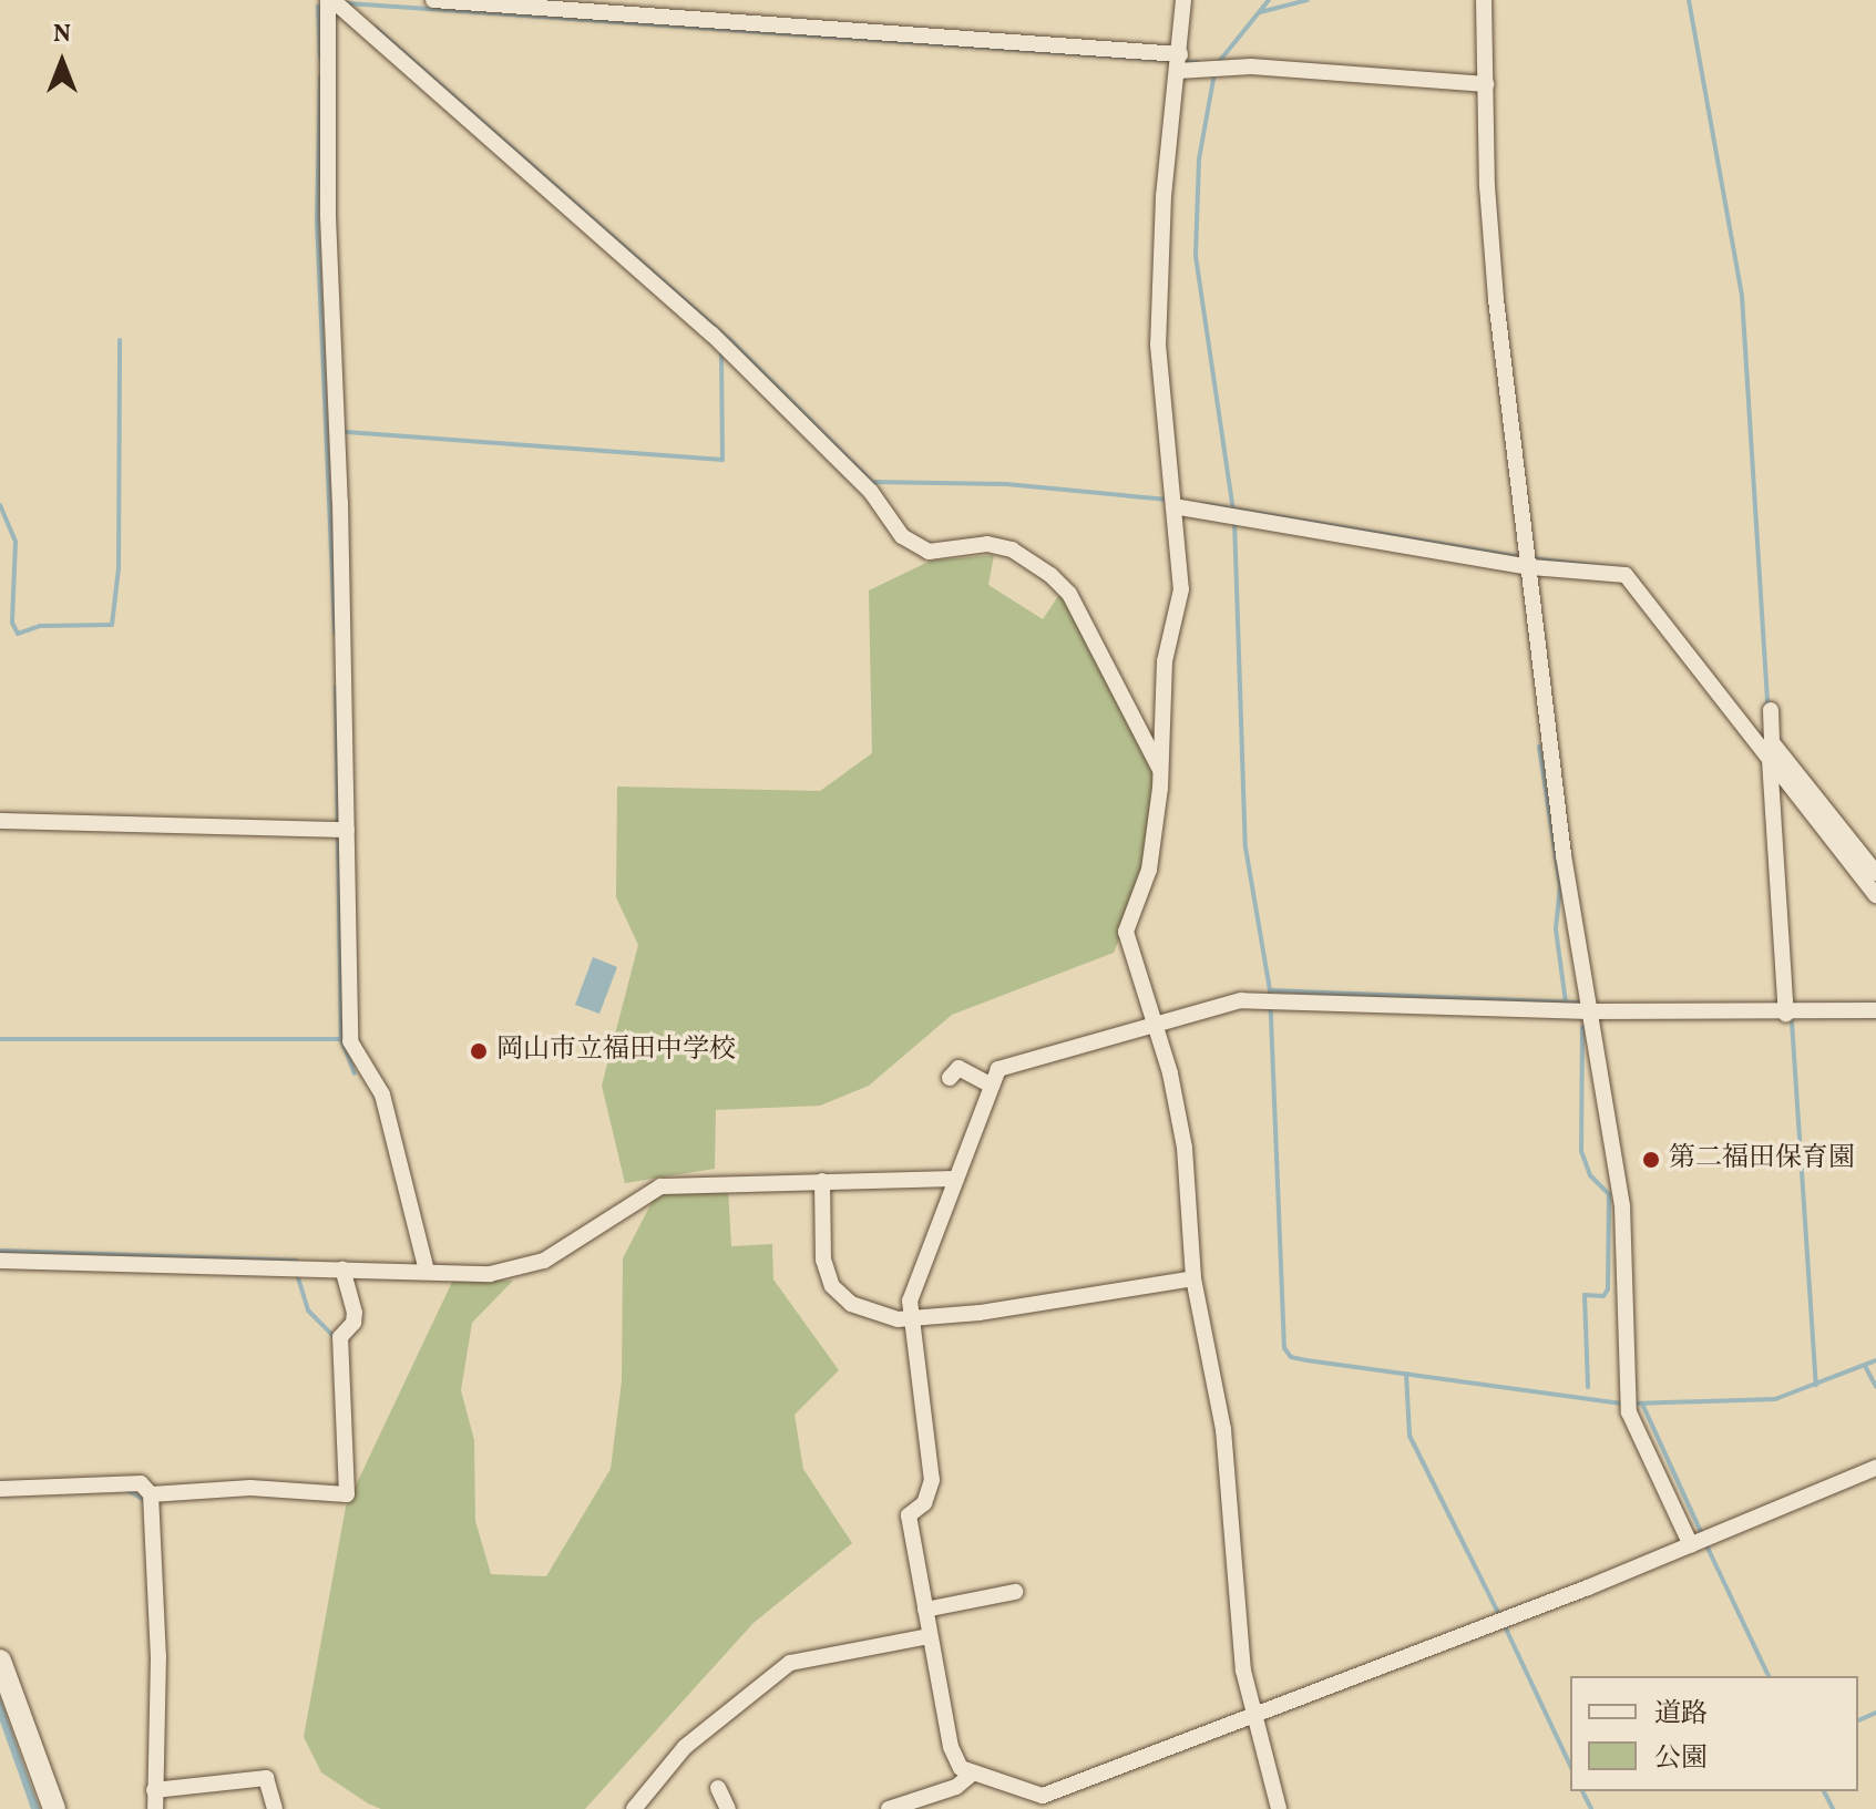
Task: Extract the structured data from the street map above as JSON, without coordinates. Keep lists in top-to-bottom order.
{
  "places": ["岡山市立福田中学校", "第二福田保育園"],
  "legend": ["道路", "公園"],
  "north": "top"
}
